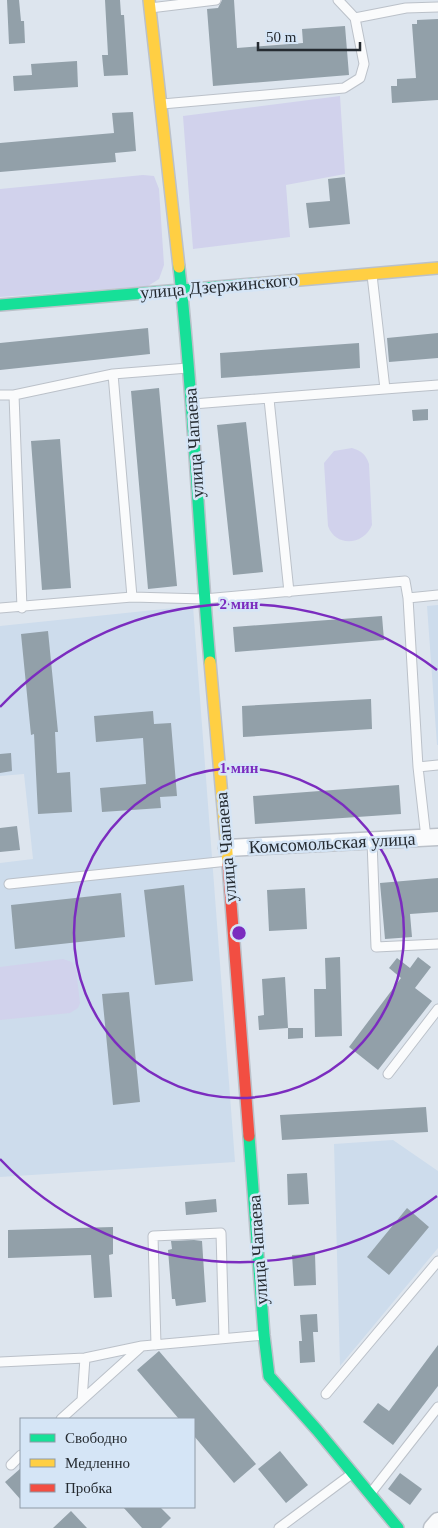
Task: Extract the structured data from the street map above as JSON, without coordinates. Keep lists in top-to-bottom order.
{
  "streets": {
    "street": ["улица Дзержинского", "улица Чапаева", "Комсомольская улица"]
  },
  "crossings": [
    ["улица Дзержинского", "улица Чапаева"],
    ["улица Чапаева", "Комсомольская улица"]
  ],
  "legend": ["Свободно", "Медленно", "Пробка"],
  "scale_bar": "50 m",
  "rings": ["2 мин", "1 мин"]
}
